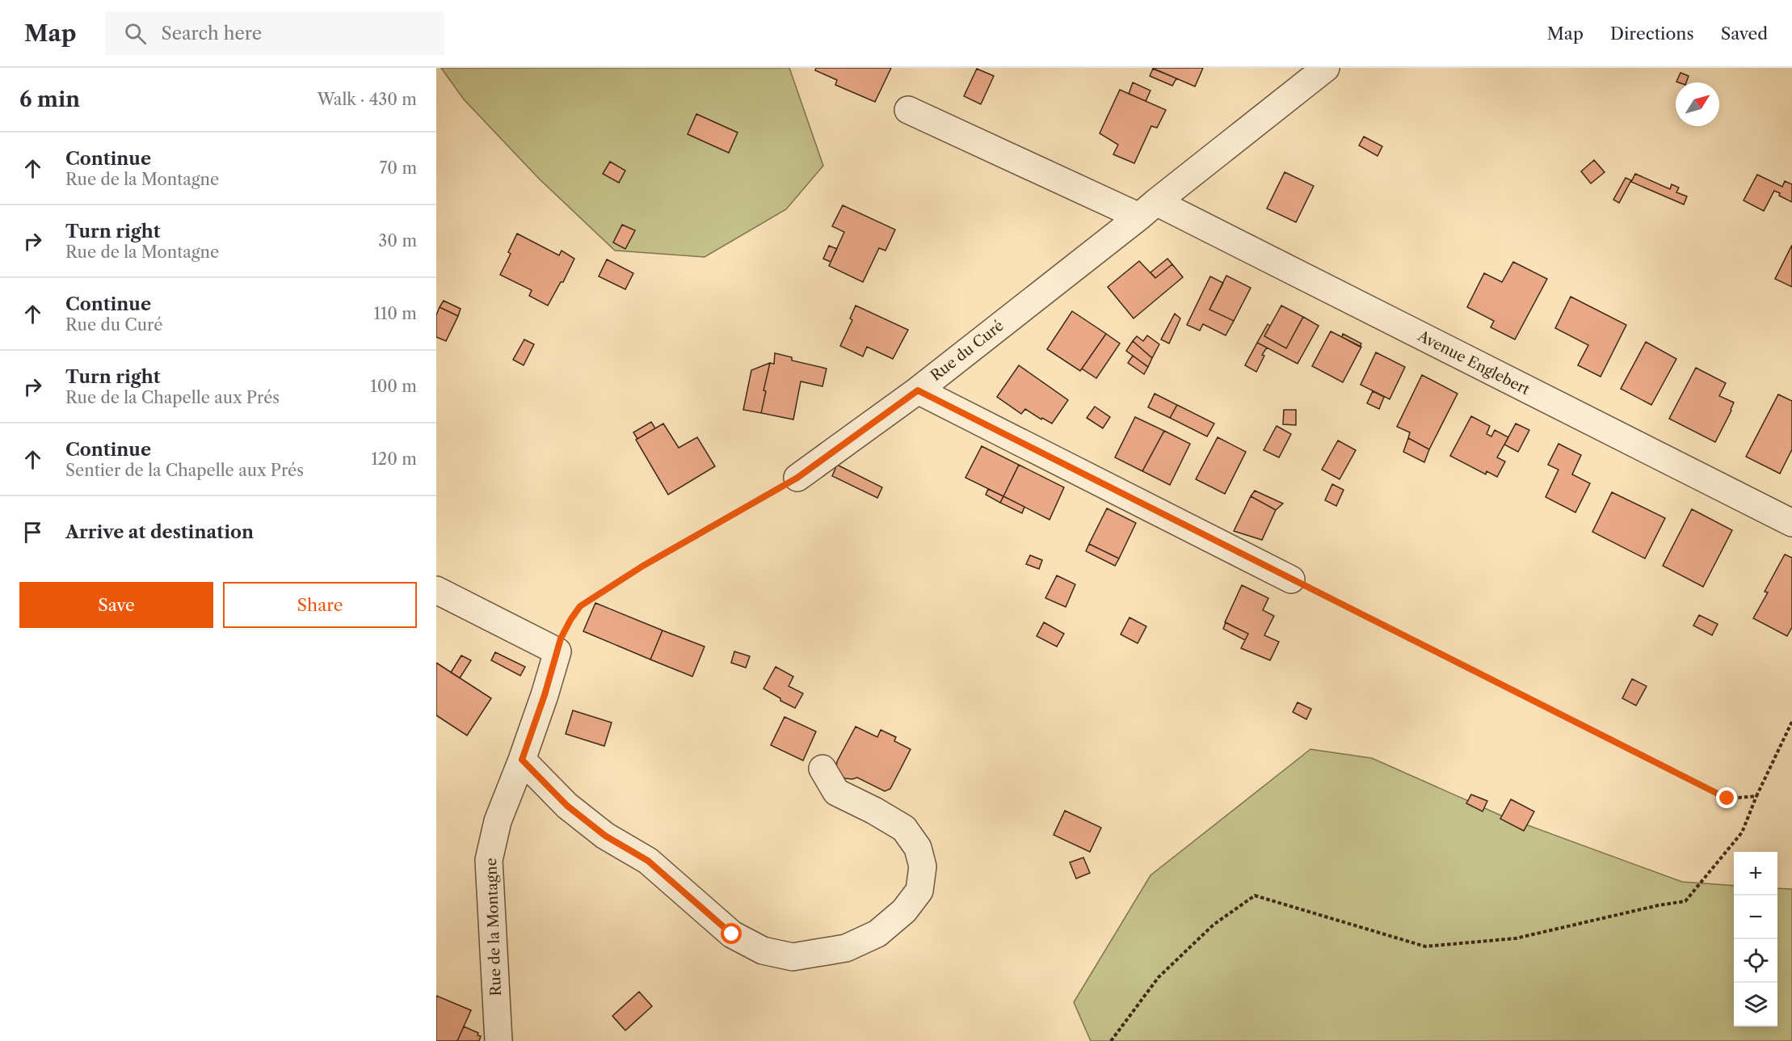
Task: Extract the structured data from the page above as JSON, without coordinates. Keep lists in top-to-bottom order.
{
  "streets": {
    "street": ["Rue du Curé", "Avenue Englebert", "Rue de la Montagne"]
  },
  "crossings": [
    ["Rue du Curé", "Avenue Englebert"]
  ],
  "north": "top right",
  "page": {
    "header": "Map",
    "search": "Search here",
    "nav": ["Map", "Directions", "Saved"],
    "heading": ["6 min", "Walk · 430 m"],
    "list": [
      ["Continue", "Rue de la Montagne", "70 m"],
      ["Turn right", "Rue de la Montagne", "30 m"],
      ["Continue", "Rue du Curé", "110 m"],
      ["Turn right", "Rue de la Chapelle aux Prés", "100 m"],
      ["Continue", "Sentier de la Chapelle aux Prés", "120 m"],
      "Arrive at destination"
    ],
    "buttons": ["Save", "Share"],
    "map_buttons": ["+", "−"]
  }
}
